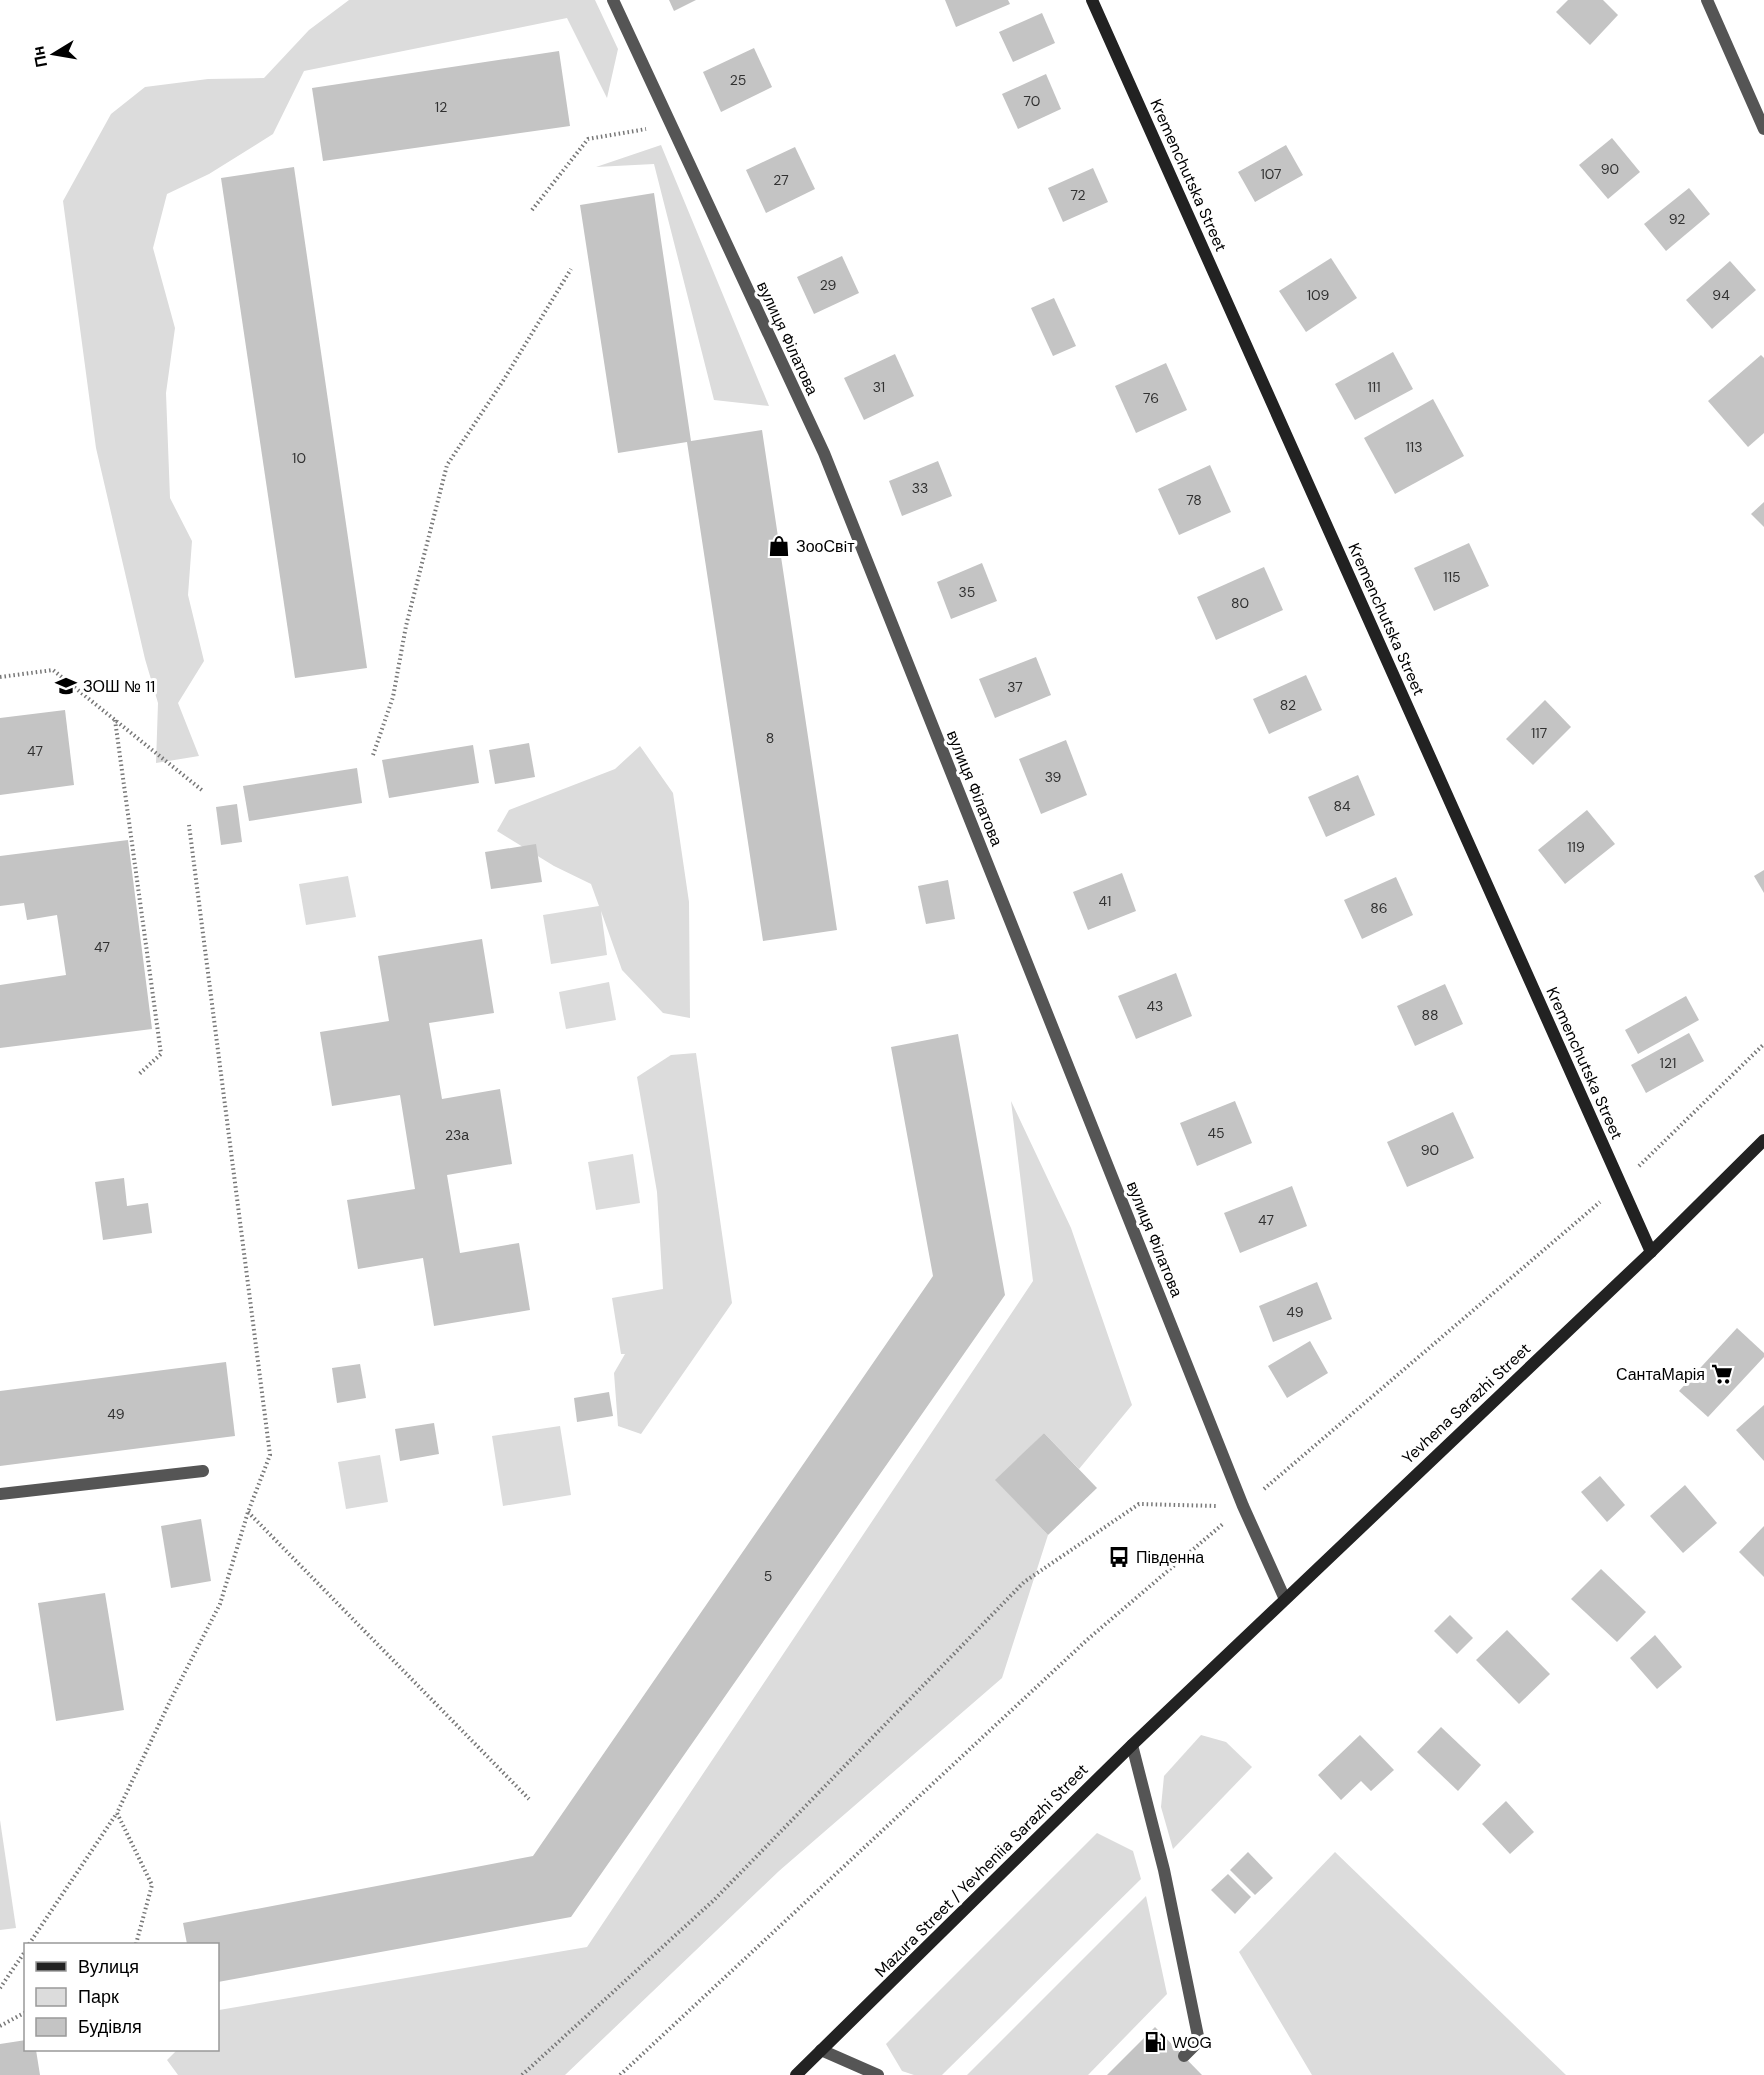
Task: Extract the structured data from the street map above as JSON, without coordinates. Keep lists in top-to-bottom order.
{
  "streets": {
    "street": [
      "Kremenchutska Street",
      "вулиця Філатова",
      "Yevhena Sarazhi Street",
      "Mazura Street / Yevheniia Sarazhi Street"
    ]
  },
  "crossings": [
    ["Kremenchutska Street", "Yevhena Sarazhi Street"],
    ["вулиця Філатова", "Yevhena Sarazhi Street"],
    ["Yevhena Sarazhi Street", "Mazura Street / Yevheniia Sarazhi Street"]
  ],
  "places": {
    "shop": ["ЗооСвiт"],
    "school or university": ["ЗОШ № 11"],
    "supermarket": ["СантаМарія"],
    "bus stop": ["Південна"],
    "fuel station": ["WOG"]
  },
  "house_numbers": [
    "25",
    "70",
    "12",
    "90",
    "107",
    "27",
    "72",
    "92",
    "29",
    "109",
    "94",
    "31",
    "111",
    "76",
    "113",
    "10",
    "33",
    "78",
    "115",
    "35",
    "80",
    "37",
    "82",
    "117",
    "8",
    "47",
    "39",
    "84",
    "119",
    "41",
    "86",
    "47",
    "43",
    "88",
    "121",
    "45",
    "23а",
    "90",
    "47",
    "49",
    "49",
    "5"
  ],
  "legend": ["Вулиця", "Парк", "Будівля"],
  "north": "left"
}
